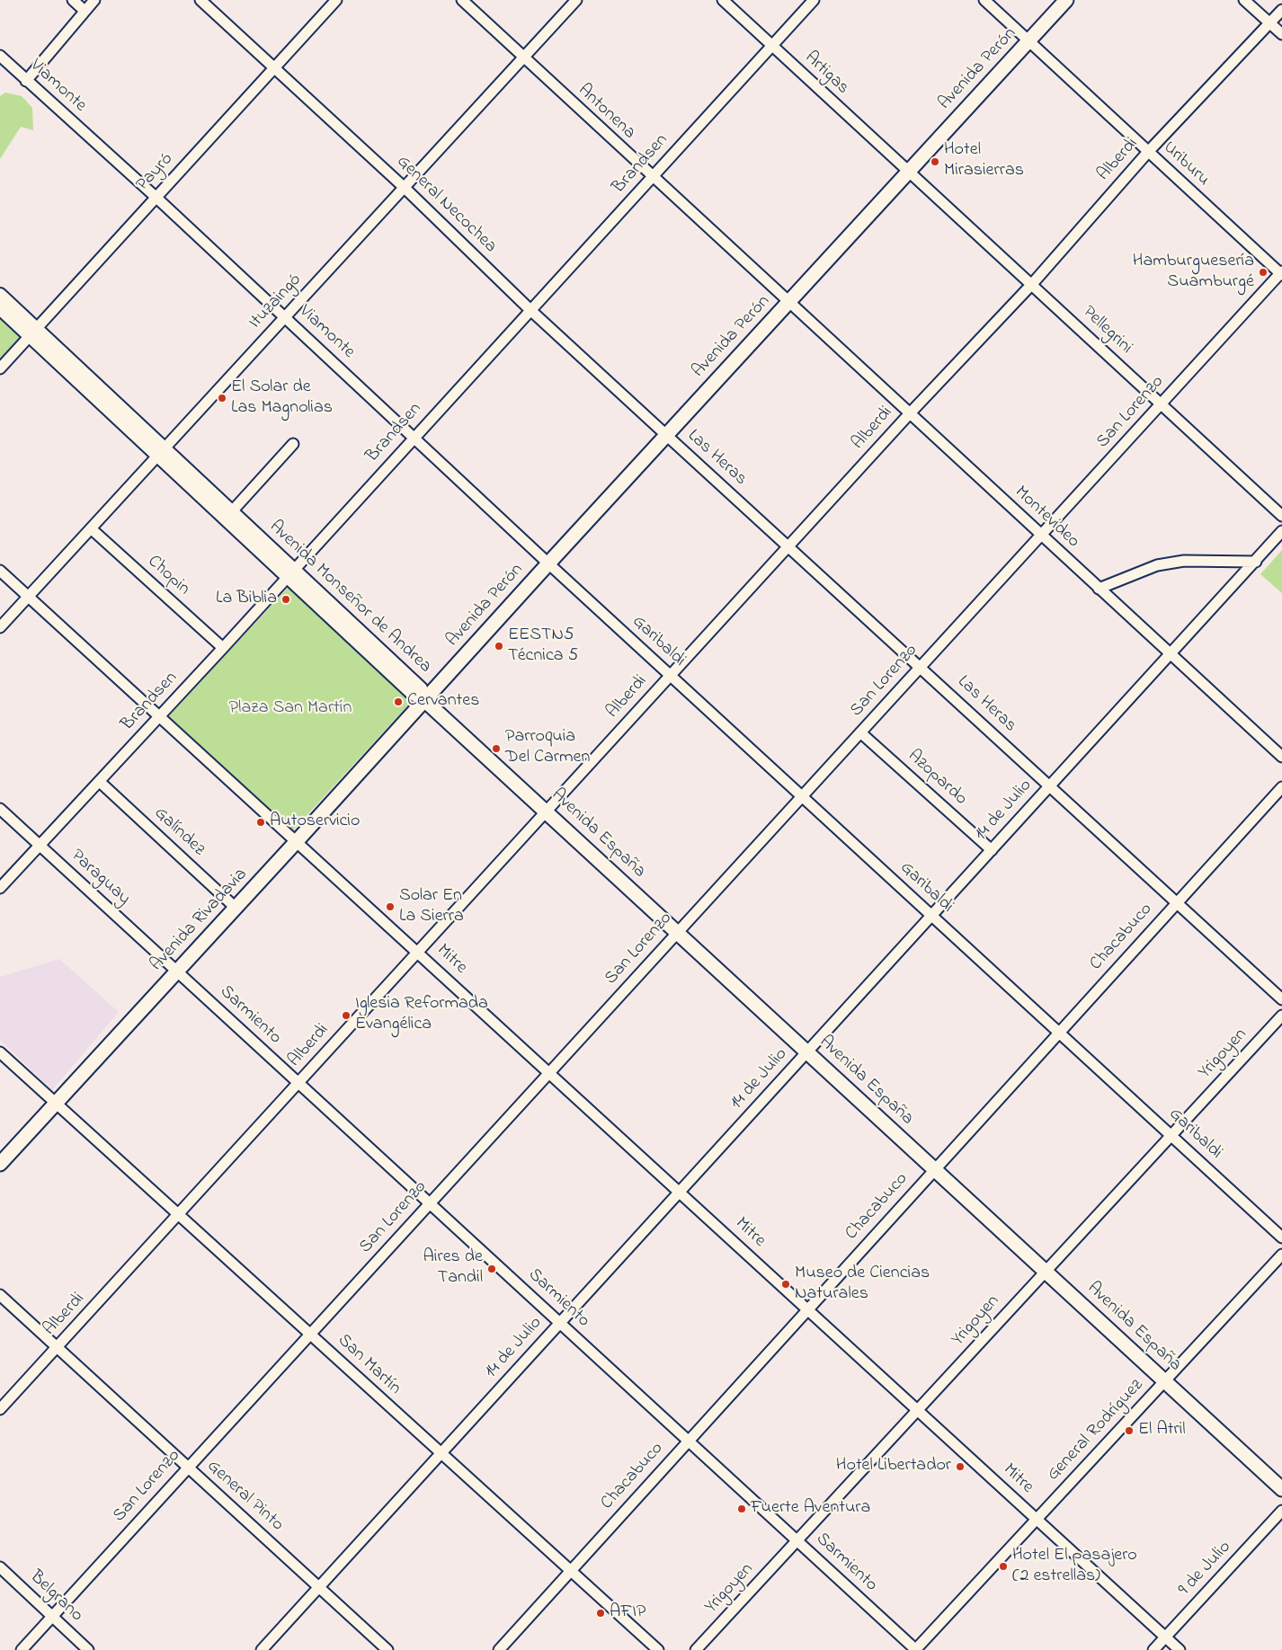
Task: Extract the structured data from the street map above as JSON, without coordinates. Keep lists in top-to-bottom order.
{
  "streets": {
    "main road": ["Avenida Perón", "Avenida España", "Avenida Rivadavia"],
    "street": [
      "Artigas",
      "Viamonte",
      "Antonena",
      "Alberdi",
      "Brandsen",
      "Uriburu",
      "Payró",
      "General Necochea",
      "Ituzaingó",
      "Pellegrini",
      "San Lorenzo",
      "Las Heras",
      "Montevideo",
      "Chopin",
      "Avenida Monseñor de Andrea",
      "Garibaldi",
      "Azopardo",
      "14 de Julio",
      "Galíndez",
      "Paraguay",
      "Chacabuco",
      "Mitre",
      "Sarmiento",
      "Yrigoyen",
      "San Martín",
      "General Rodríguez",
      "General Pinto",
      "9 de Julio",
      "Belgrano"
    ]
  },
  "crossings": [
    ["Avenida Perón", "Artigas"],
    ["Avenida Perón", "Viamonte"],
    ["Avenida Perón", "Antonena"],
    ["Avenida Perón", "Uriburu"],
    ["Avenida Perón", "General Necochea"],
    ["Avenida Perón", "Pellegrini"],
    ["Avenida Perón", "Las Heras"],
    ["Avenida Perón", "Montevideo"],
    ["Avenida Perón", "Avenida Monseñor de Andrea"],
    ["Avenida Perón", "Garibaldi"],
    ["Avenida Perón", "Avenida España"],
    ["Avenida Perón", "Avenida Rivadavia"],
    ["Artigas", "Brandsen"],
    ["Artigas", "Pellegrini"],
    ["Viamonte", "Brandsen"],
    ["Viamonte", "Payró"],
    ["Viamonte", "Ituzaingó"],
    ["Viamonte", "Garibaldi"],
    ["Antonena", "Brandsen"],
    ["Antonena", "Ituzaingó"],
    ["Antonena", "Montevideo"],
    ["Alberdi", "Uriburu"],
    ["Alberdi", "Pellegrini"],
    ["Alberdi", "Las Heras"],
    ["Alberdi", "Montevideo"],
    ["Alberdi", "Garibaldi"],
    ["Alberdi", "Avenida España"],
    ["Alberdi", "Mitre"],
    ["Alberdi", "Sarmiento"],
    ["Alberdi", "San Martín"],
    ["Alberdi", "General Pinto"],
    ["Brandsen", "General Necochea"],
    ["Brandsen", "Chopin"],
    ["Brandsen", "Avenida Monseñor de Andrea"],
    ["Brandsen", "Galíndez"],
    ["Brandsen", "Paraguay"],
    ["Brandsen", "Mitre"],
    ["Uriburu", "San Lorenzo"],
    ["Payró", "General Necochea"],
    ["Payró", "Avenida Monseñor de Andrea"],
    ["General Necochea", "Ituzaingó"],
    ["General Necochea", "Las Heras"],
    ["Ituzaingó", "Chopin"],
    ["Ituzaingó", "Avenida Monseñor de Andrea"],
    ["Ituzaingó", "Mitre"],
    ["Pellegrini", "San Lorenzo"],
    ["San Lorenzo", "Las Heras"],
    ["San Lorenzo", "Montevideo"],
    ["San Lorenzo", "Garibaldi"],
    ["San Lorenzo", "Azopardo"],
    ["San Lorenzo", "Avenida España"],
    ["San Lorenzo", "Mitre"],
    ["San Lorenzo", "Sarmiento"],
    ["San Lorenzo", "San Martín"],
    ["San Lorenzo", "General Pinto"],
    ["San Lorenzo", "Belgrano"],
    ["Las Heras", "14 de Julio"],
    ["Las Heras", "Chacabuco"],
    ["Montevideo", "14 de Julio"],
    ["Avenida Monseñor de Andrea", "Avenida España"],
    ["Avenida Monseñor de Andrea", "Avenida Rivadavia"],
    ["Garibaldi", "14 de Julio"],
    ["Garibaldi", "Chacabuco"],
    ["Garibaldi", "Yrigoyen"],
    ["Azopardo", "14 de Julio"],
    ["14 de Julio", "Avenida España"],
    ["14 de Julio", "Mitre"],
    ["14 de Julio", "Sarmiento"],
    ["14 de Julio", "San Martín"],
    ["14 de Julio", "General Pinto"],
    ["Galíndez", "Avenida Rivadavia"],
    ["Avenida España", "Avenida Rivadavia"],
    ["Avenida España", "Chacabuco"],
    ["Avenida España", "Yrigoyen"],
    ["Avenida España", "General Rodríguez"],
    ["Paraguay", "Avenida Rivadavia"],
    ["Paraguay", "Sarmiento"],
    ["Avenida Rivadavia", "Mitre"],
    ["Avenida Rivadavia", "Sarmiento"],
    ["Avenida Rivadavia", "San Martín"],
    ["Chacabuco", "Mitre"],
    ["Chacabuco", "Sarmiento"],
    ["Chacabuco", "San Martín"],
    ["Mitre", "Yrigoyen"],
    ["Mitre", "General Rodríguez"],
    ["Mitre", "9 de Julio"],
    ["Sarmiento", "Yrigoyen"],
    ["Sarmiento", "General Rodríguez"]
  ],
  "parks": ["Plaza San Martín"],
  "places": [
    "Hotel Mirasierras",
    "Hamburguesería Suamburgé",
    "El Solar de Las Magnolias",
    "La Biblia",
    "EESTN5 Técnica 5",
    "Cervantes",
    "Parroquia Del Carmen",
    "Autoservicio",
    "Solar En La Sierra",
    "Iglesia Reformada Evangélica",
    "Aires de Tandil",
    "Museo de Ciencias Naturales",
    "El Atril",
    "Hotel Libertador",
    "Fuerte Aventura",
    "Hotel El pasajero (2 estrellas)",
    "AFIP"
  ]
}
